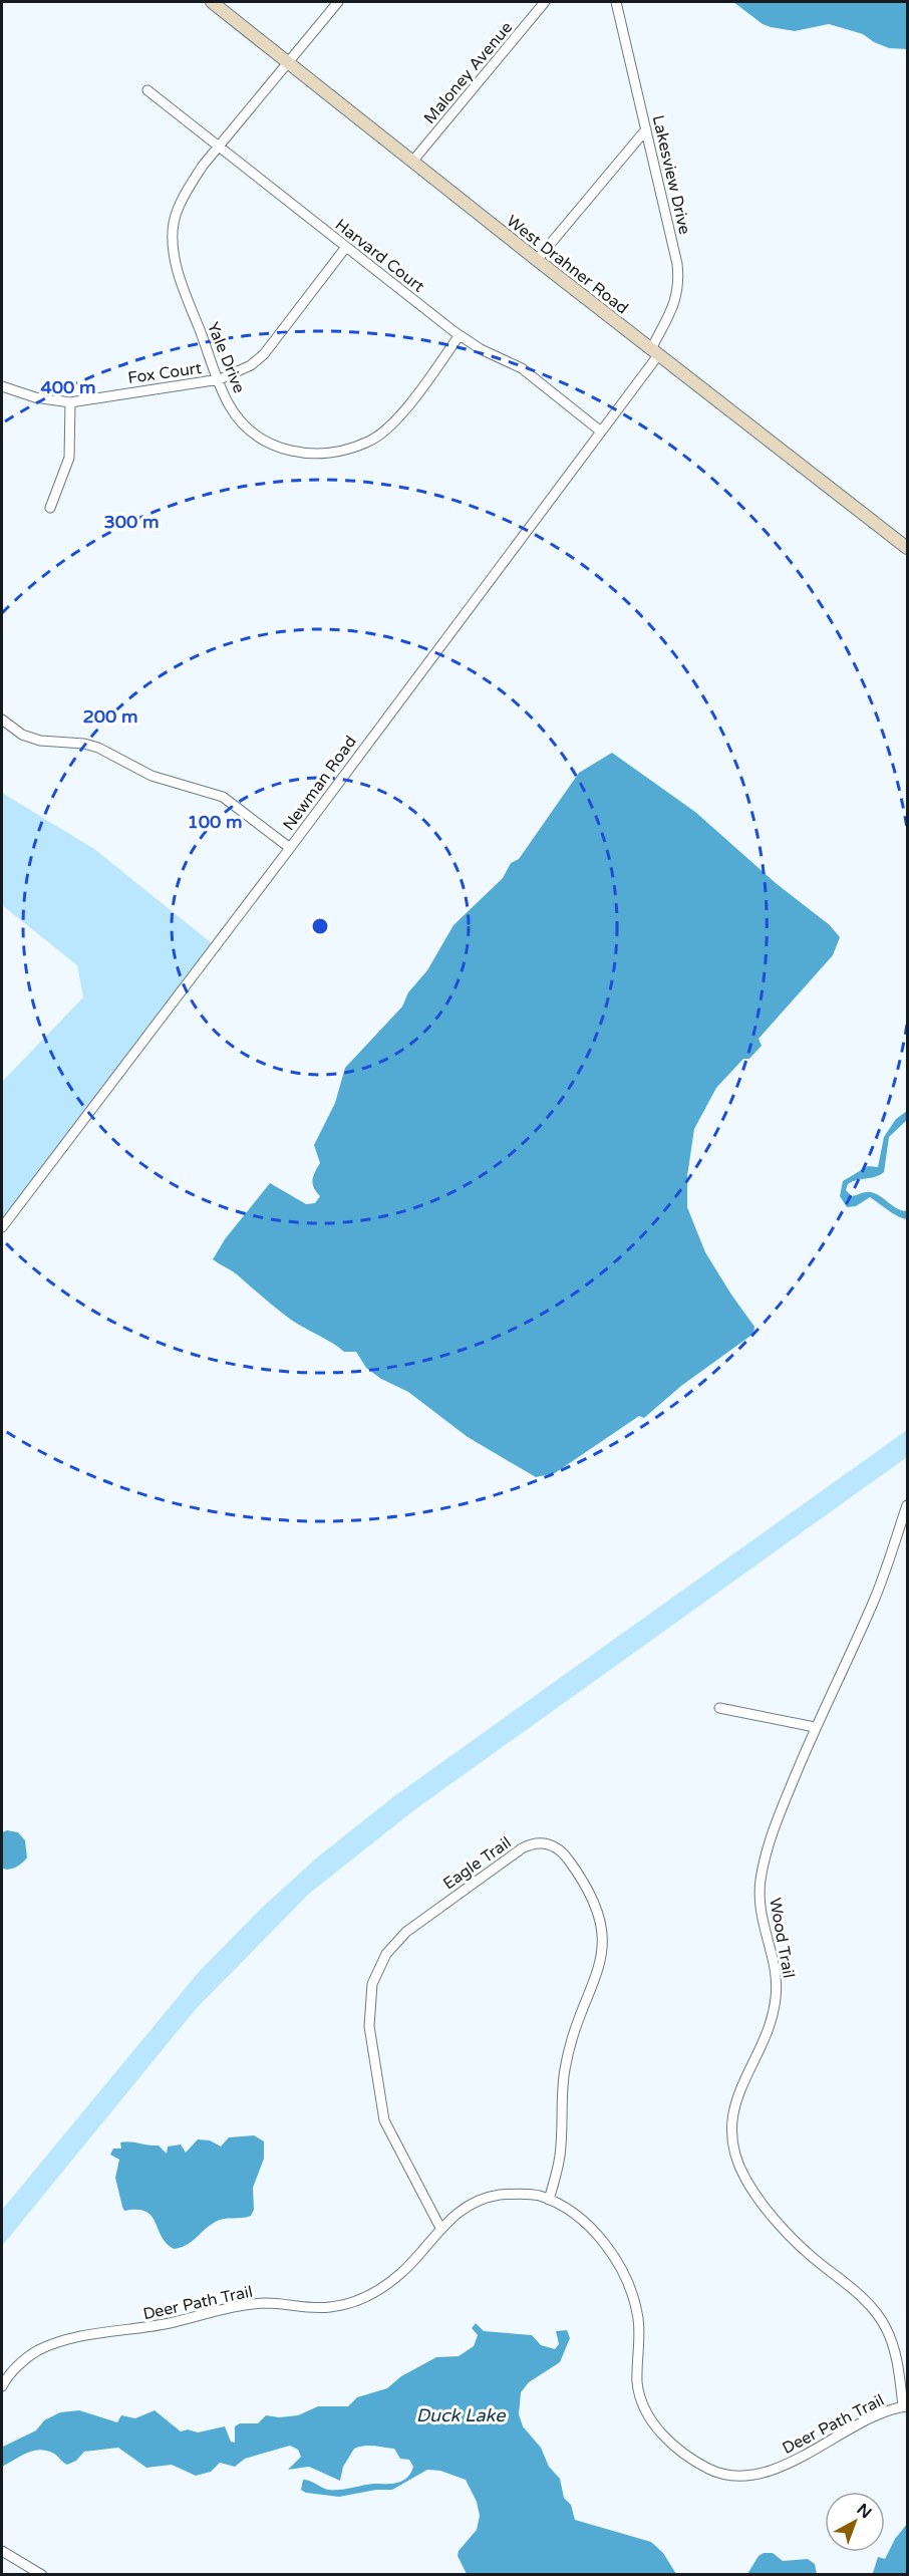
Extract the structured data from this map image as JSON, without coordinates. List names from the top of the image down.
{
  "streets": {
    "street": [
      "Maloney Avenue",
      "Lakesview Drive",
      "Harvard Court",
      "West Drahner Road",
      "Yale Drive",
      "Fox Court",
      "Newman Road",
      "Eagle Trail",
      "Wood Trail",
      "Deer Path Trail"
    ]
  },
  "crossings": [
    ["Maloney Avenue", "West Drahner Road"],
    ["Lakesview Drive", "West Drahner Road"],
    ["Lakesview Drive", "Newman Road"],
    ["Harvard Court", "Yale Drive"],
    ["Harvard Court", "Fox Court"],
    ["Harvard Court", "Newman Road"],
    ["West Drahner Road", "Yale Drive"],
    ["West Drahner Road", "Newman Road"],
    ["Yale Drive", "Fox Court"],
    ["Eagle Trail", "Deer Path Trail"],
    ["Wood Trail", "Deer Path Trail"]
  ],
  "water": ["Duck Lake"],
  "north": "top right",
  "rings": [
    "400 m",
    "300 m",
    "200 m",
    "100 m"
  ]
}
